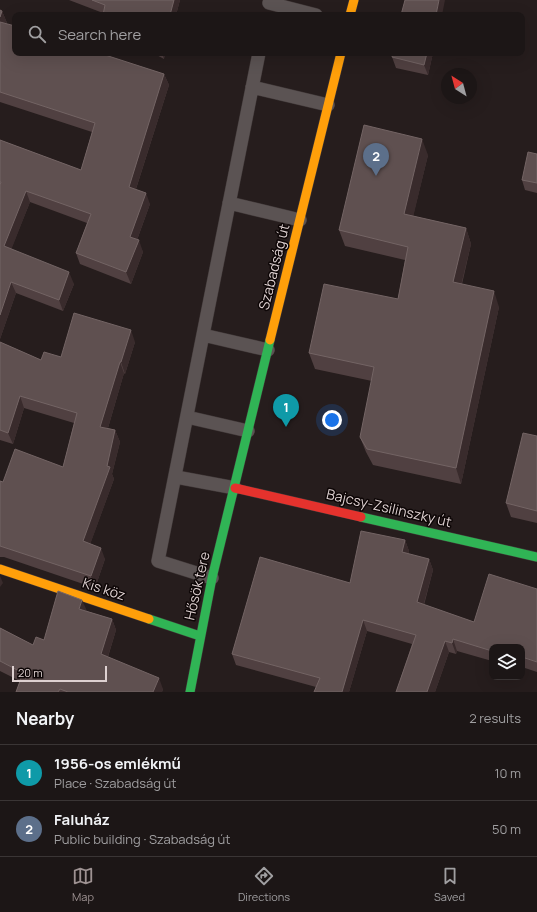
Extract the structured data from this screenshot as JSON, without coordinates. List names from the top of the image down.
{
  "streets": {
    "main road": [
      "Szabadság út",
      "Bajcsy-Zsilinszky út",
      "Hősök tere",
      "Kis köz"
    ]
  },
  "crossings": [
    ["Szabadság út", "Bajcsy-Zsilinszky út"],
    ["Szabadság út", "Hősök tere"],
    ["Bajcsy-Zsilinszky út", "Hősök tere"],
    ["Hősök tere", "Kis köz"]
  ],
  "scale_bar": "20 m",
  "north": "top left",
  "page": {
    "search": "Search here",
    "pins": ["2", "1"],
    "scale": "20 m",
    "heading": ["Nearby", "2 results"],
    "list": [
      {
        "mark": "1",
        "name": "1956-os emlékmű",
        "note": "Place · Szabadság út",
        "value": "10 m"
      },
      {
        "mark": "2",
        "name": "Faluház",
        "note": "Public building · Szabadság út",
        "value": "50 m"
      }
    ],
    "nav": ["Map", "Directions", "Saved"]
  }
}
